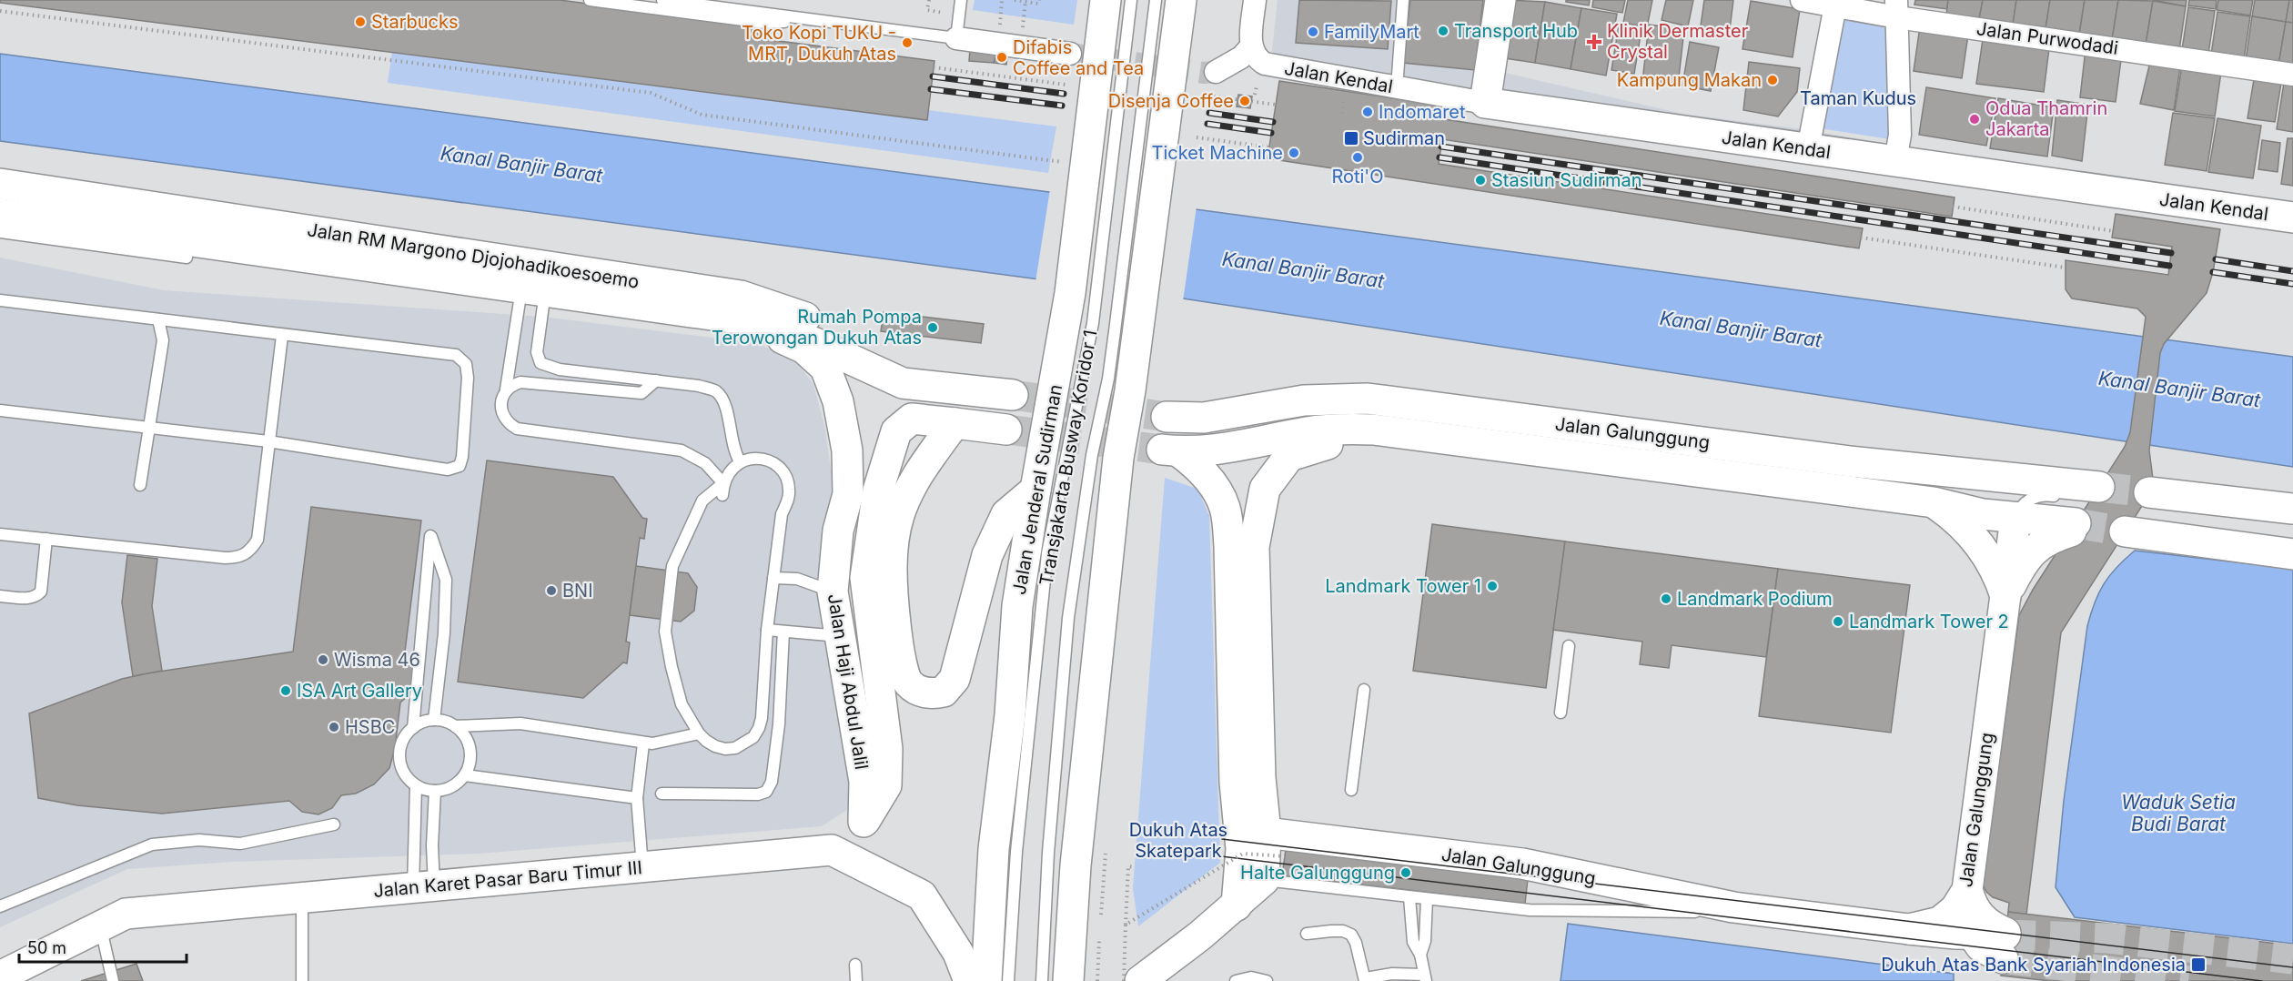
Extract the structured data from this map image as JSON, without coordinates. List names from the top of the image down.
{
  "streets": {
    "main road": [
      "Jalan Kendal",
      "Jalan RM Margono Djojohadikoesoemo",
      "Jalan Galunggung",
      "Jalan Jenderal Sudirman",
      "Jalan Haji Abdul Jalil",
      "Jalan Karet Pasar Baru Timur III"
    ],
    "street": ["Jalan Purwodadi"],
    "lane": ["Transjakarta Busway Koridor 1"]
  },
  "crossings": [
    ["Jalan RM Margono Djojohadikoesoemo", "Jalan Haji Abdul Jalil"],
    ["Jalan Haji Abdul Jalil", "Jalan Karet Pasar Baru Timur III"]
  ],
  "water": ["Kanal Banjir Barat", "Waduk Setia Budi Barat"],
  "parks": ["Taman Kudus", "Dukuh Atas Skatepark"],
  "places": {
    "other": [
      "Starbucks",
      "Transport Hub",
      "FamilyMart",
      "Toko Kopi TUKU - MRT, Dukuh Atas",
      "Difabis Coffee and Tea",
      "Kampung Makan",
      "Disenja Coffee",
      "Indomaret",
      "Odua Thamrin Jakarta",
      "Ticket Machine",
      "Roti'O",
      "Stasiun Sudirman",
      "Rumah Pompa Terowongan Dukuh Atas",
      "Landmark Tower 1",
      "BNI",
      "Landmark Podium",
      "Landmark Tower 2",
      "Wisma 46",
      "ISA Art Gallery",
      "HSBC",
      "Halte Galunggung"
    ],
    "health": ["Klinik Dermaster Crystal"],
    "transit": ["Sudirman", "Dukuh Atas Bank Syariah Indonesia"]
  },
  "scale_bar": "50 m"
}
